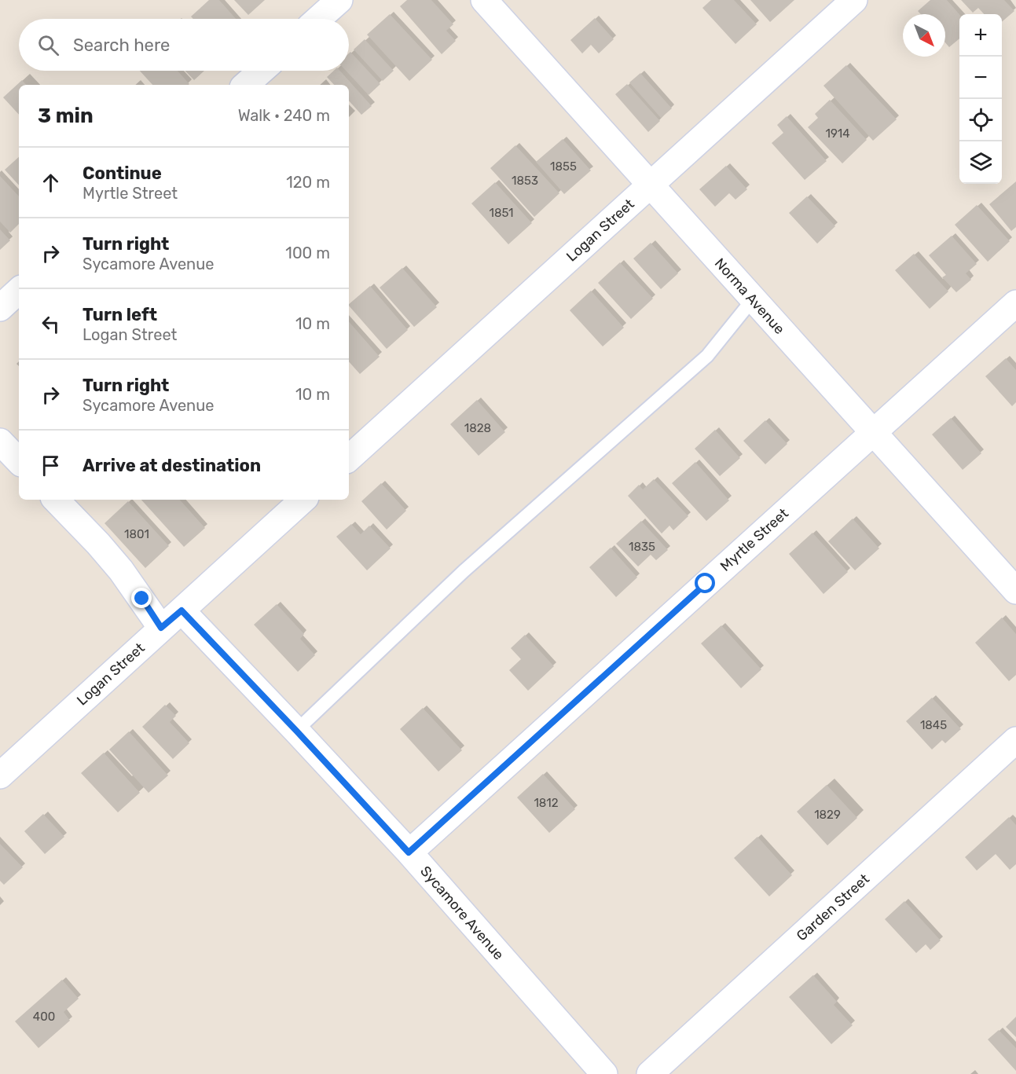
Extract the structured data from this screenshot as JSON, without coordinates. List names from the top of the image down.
{
  "streets": {
    "street": [
      "Logan Street",
      "Norma Avenue",
      "Myrtle Street",
      "Garden Street",
      "Sycamore Avenue"
    ]
  },
  "crossings": [
    ["Logan Street", "Norma Avenue"],
    ["Logan Street", "Sycamore Avenue"],
    ["Norma Avenue", "Myrtle Street"],
    ["Myrtle Street", "Sycamore Avenue"]
  ],
  "house_numbers": [
    "1914",
    "1855",
    "1853",
    "1851",
    "1828",
    "1801",
    "1835",
    "1845",
    "1812",
    "1829",
    "400"
  ],
  "north": "bottom right",
  "page": {
    "map_buttons": ["+", "−"],
    "search": "Search here",
    "heading": ["3 min", "Walk · 240 m"],
    "list": [
      ["Continue", "Myrtle Street", "120 m"],
      ["Turn right", "Sycamore Avenue", "100 m"],
      ["Turn left", "Logan Street", "10 m"],
      ["Turn right", "Sycamore Avenue", "10 m"],
      "Arrive at destination"
    ]
  }
}
